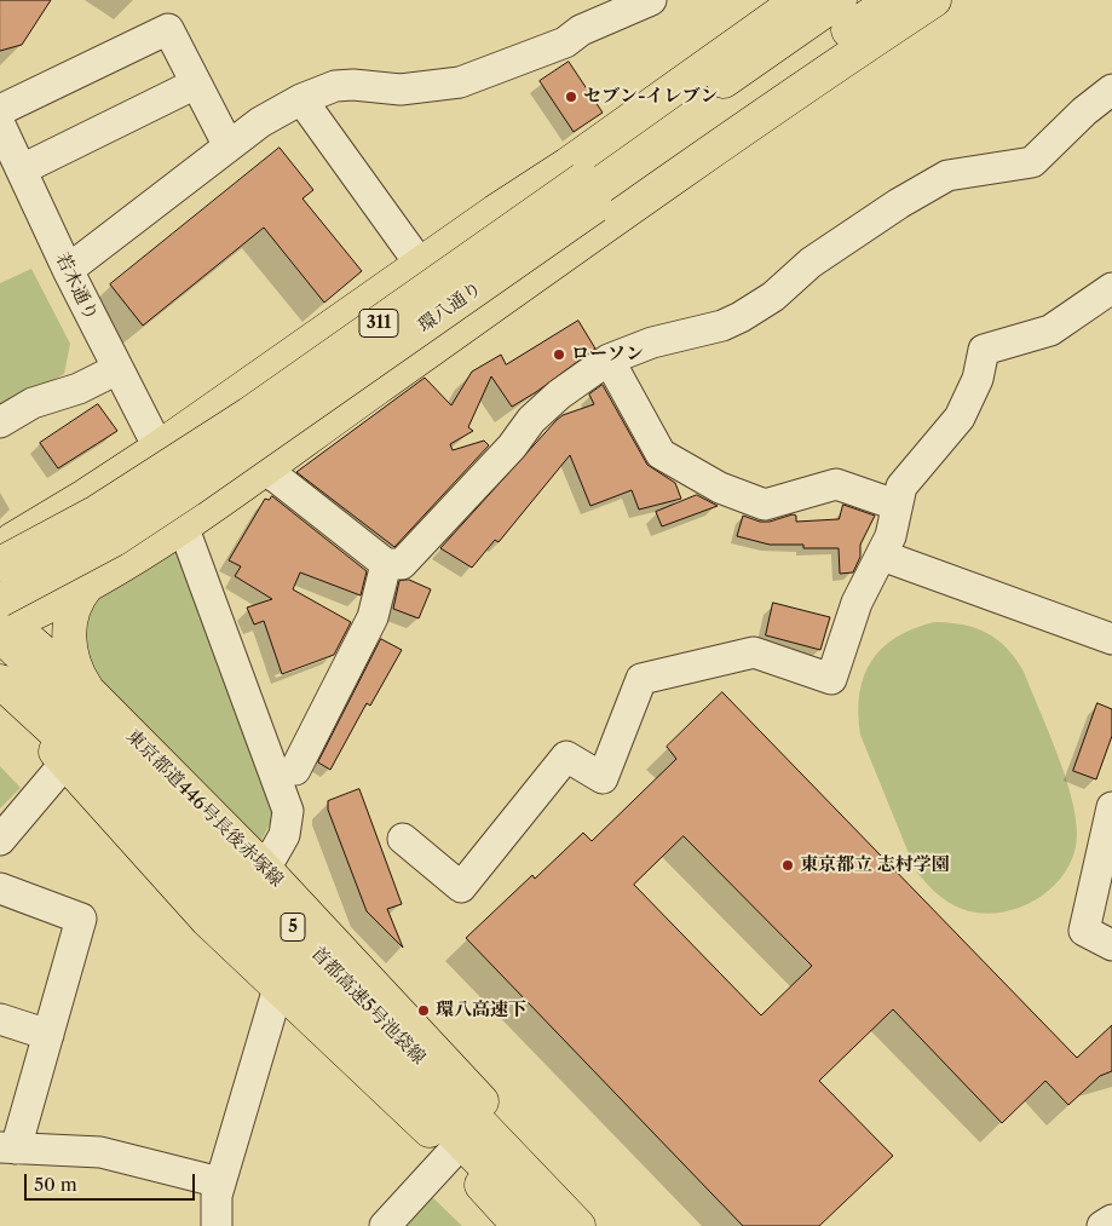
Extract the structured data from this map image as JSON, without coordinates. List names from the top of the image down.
{
  "streets": {
    "main road": [
      "環八通り",
      "311",
      "東京都道446号長後赤塚線",
      "5",
      "首都高速5号池袋線"
    ],
    "street": ["若木通り"]
  },
  "crossings": [
    ["若木通り", "東京都道446号長後赤塚線"],
    ["環八通り", "東京都道446号長後赤塚線"],
    ["環八通り", "首都高速5号池袋線"],
    ["東京都道446号長後赤塚線", "首都高速5号池袋線"]
  ],
  "places": [
    "セブン-イレブン",
    "ローソン",
    "東京都立 志村学園",
    "環八高速下"
  ],
  "scale_bar": "50 m"
}
